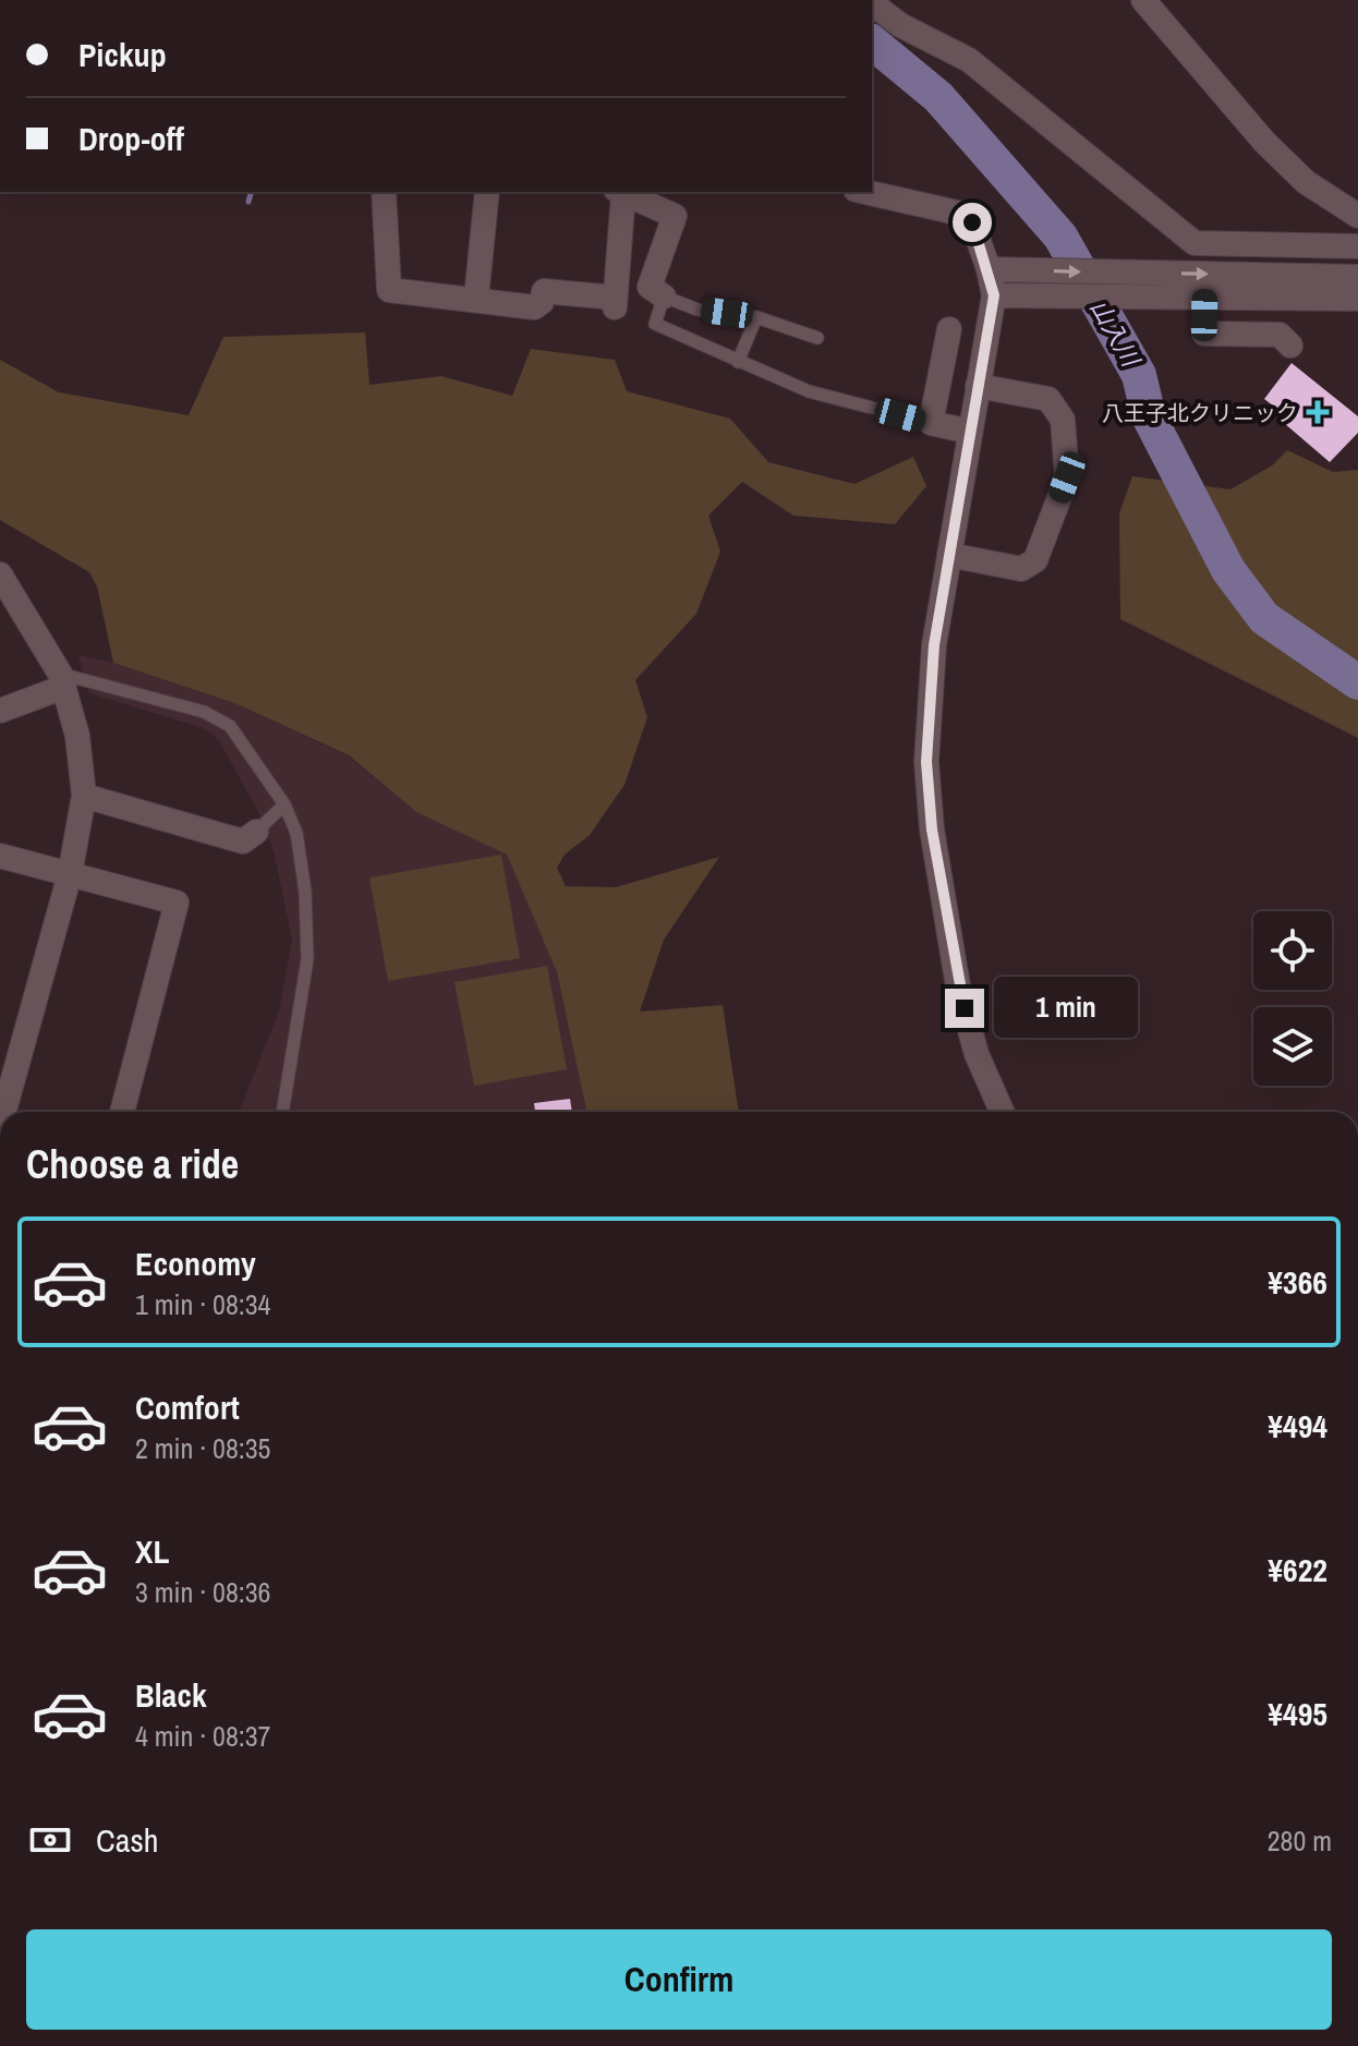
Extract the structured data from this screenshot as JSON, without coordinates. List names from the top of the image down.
{
  "water": ["山入川"],
  "places": {
    "health": ["八王子北クリニック"]
  },
  "page": {
    "banner": ["Pickup", "Drop-off"],
    "bubble": "1 min",
    "heading": "Choose a ride",
    "list": [
      {
        "name": "Economy",
        "note": "1 min · 08:34",
        "value": "¥366"
      },
      {
        "name": "Comfort",
        "note": "2 min · 08:35",
        "value": "¥494"
      },
      {
        "name": "XL",
        "note": "3 min · 08:36",
        "value": "¥622"
      },
      {
        "name": "Black",
        "note": "4 min · 08:37",
        "value": "¥495"
      }
    ],
    "pay": ["Cash", "280 m"],
    "buttons": "Confirm"
  }
}
